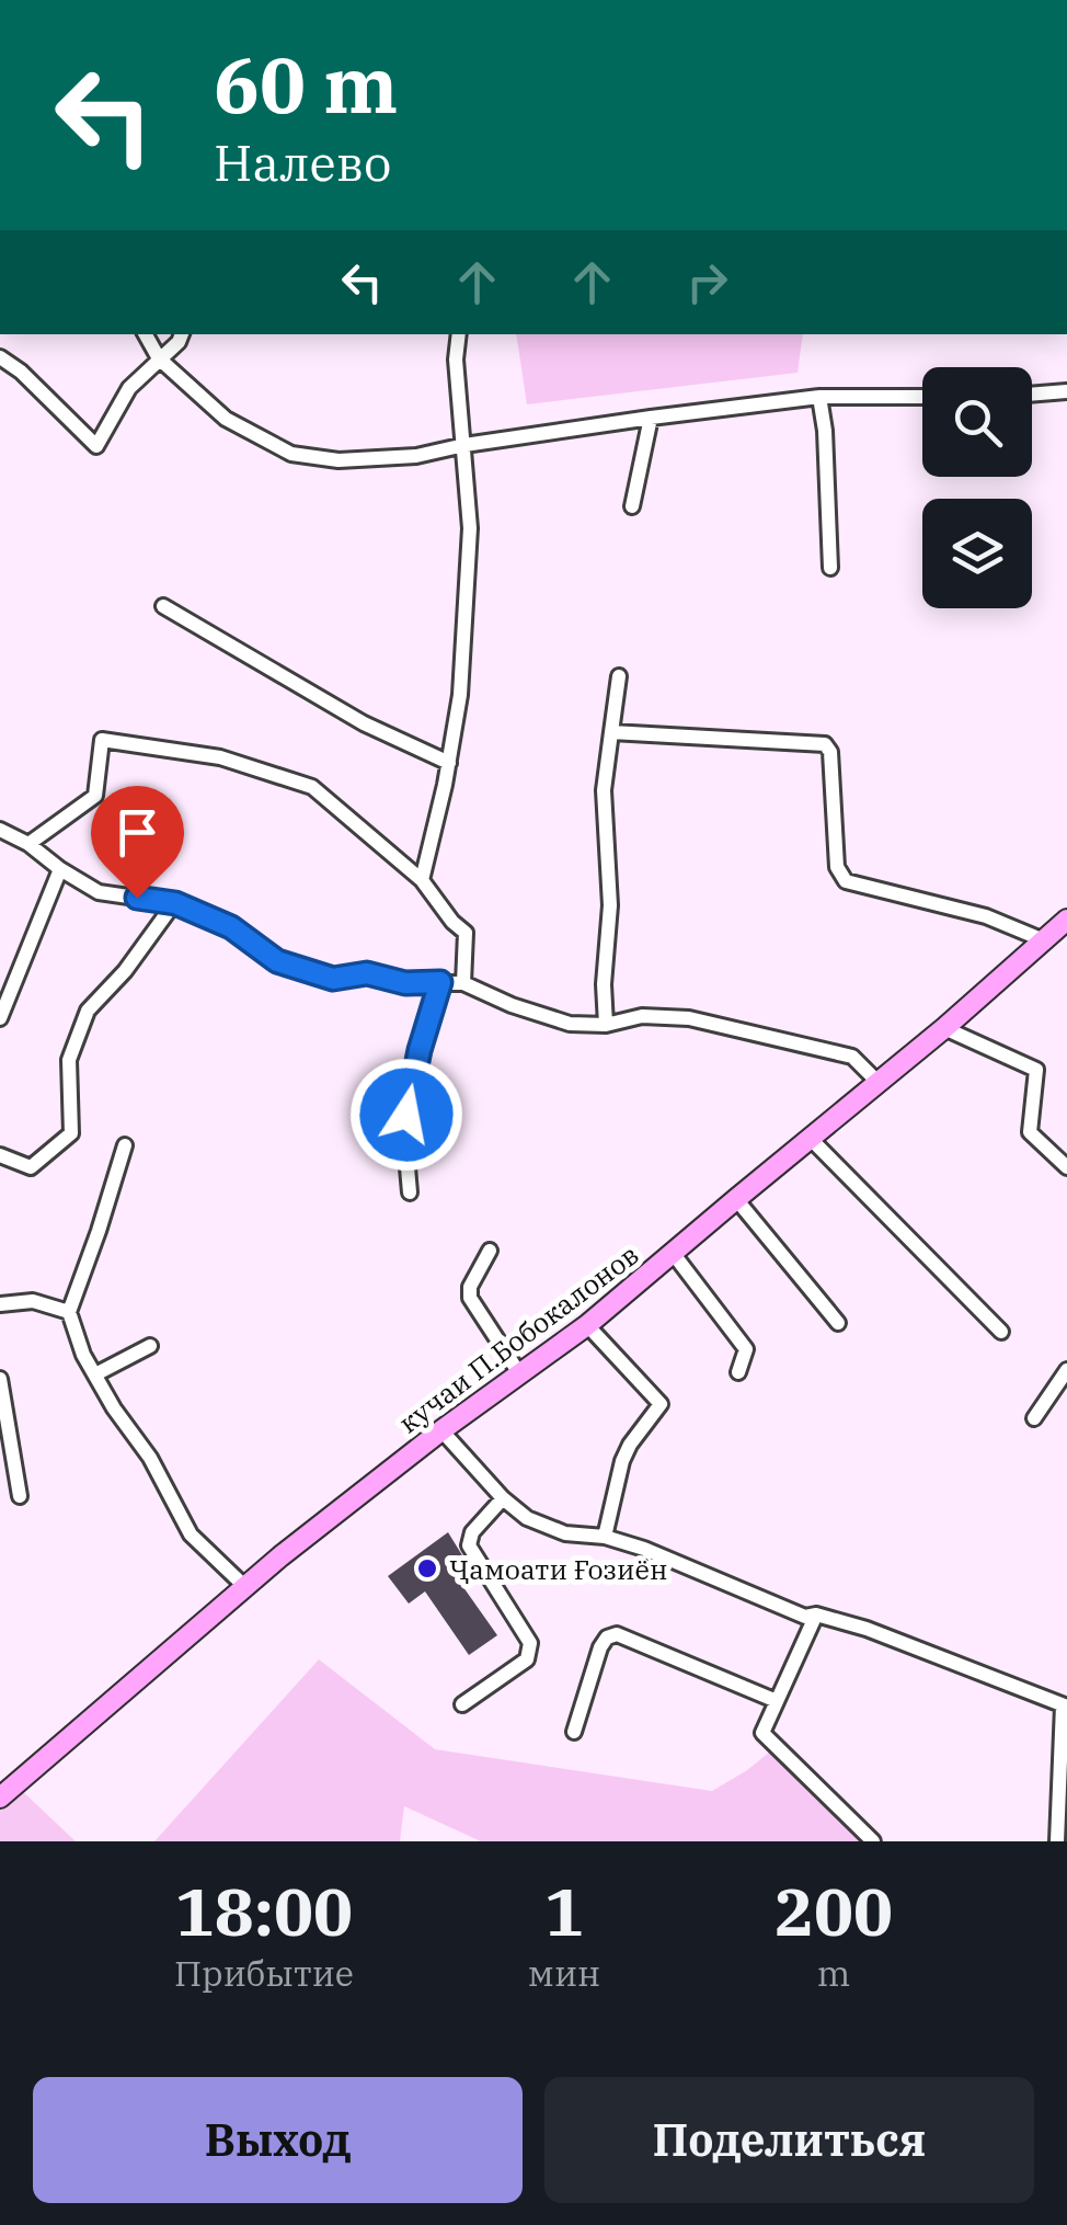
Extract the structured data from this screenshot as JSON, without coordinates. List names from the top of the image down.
{
  "streets": {
    "main road": ["кучаи П.Бобокалонов"]
  },
  "places": ["Ҷамоати Ғозиён"],
  "page": {
    "turn": ["60 m", "Налево"],
    "eta": [
      "18:00",
      "Прибытие",
      "1",
      "мин",
      "200",
      "m"
    ],
    "buttons": ["Выход", "Поделиться"]
  }
}
